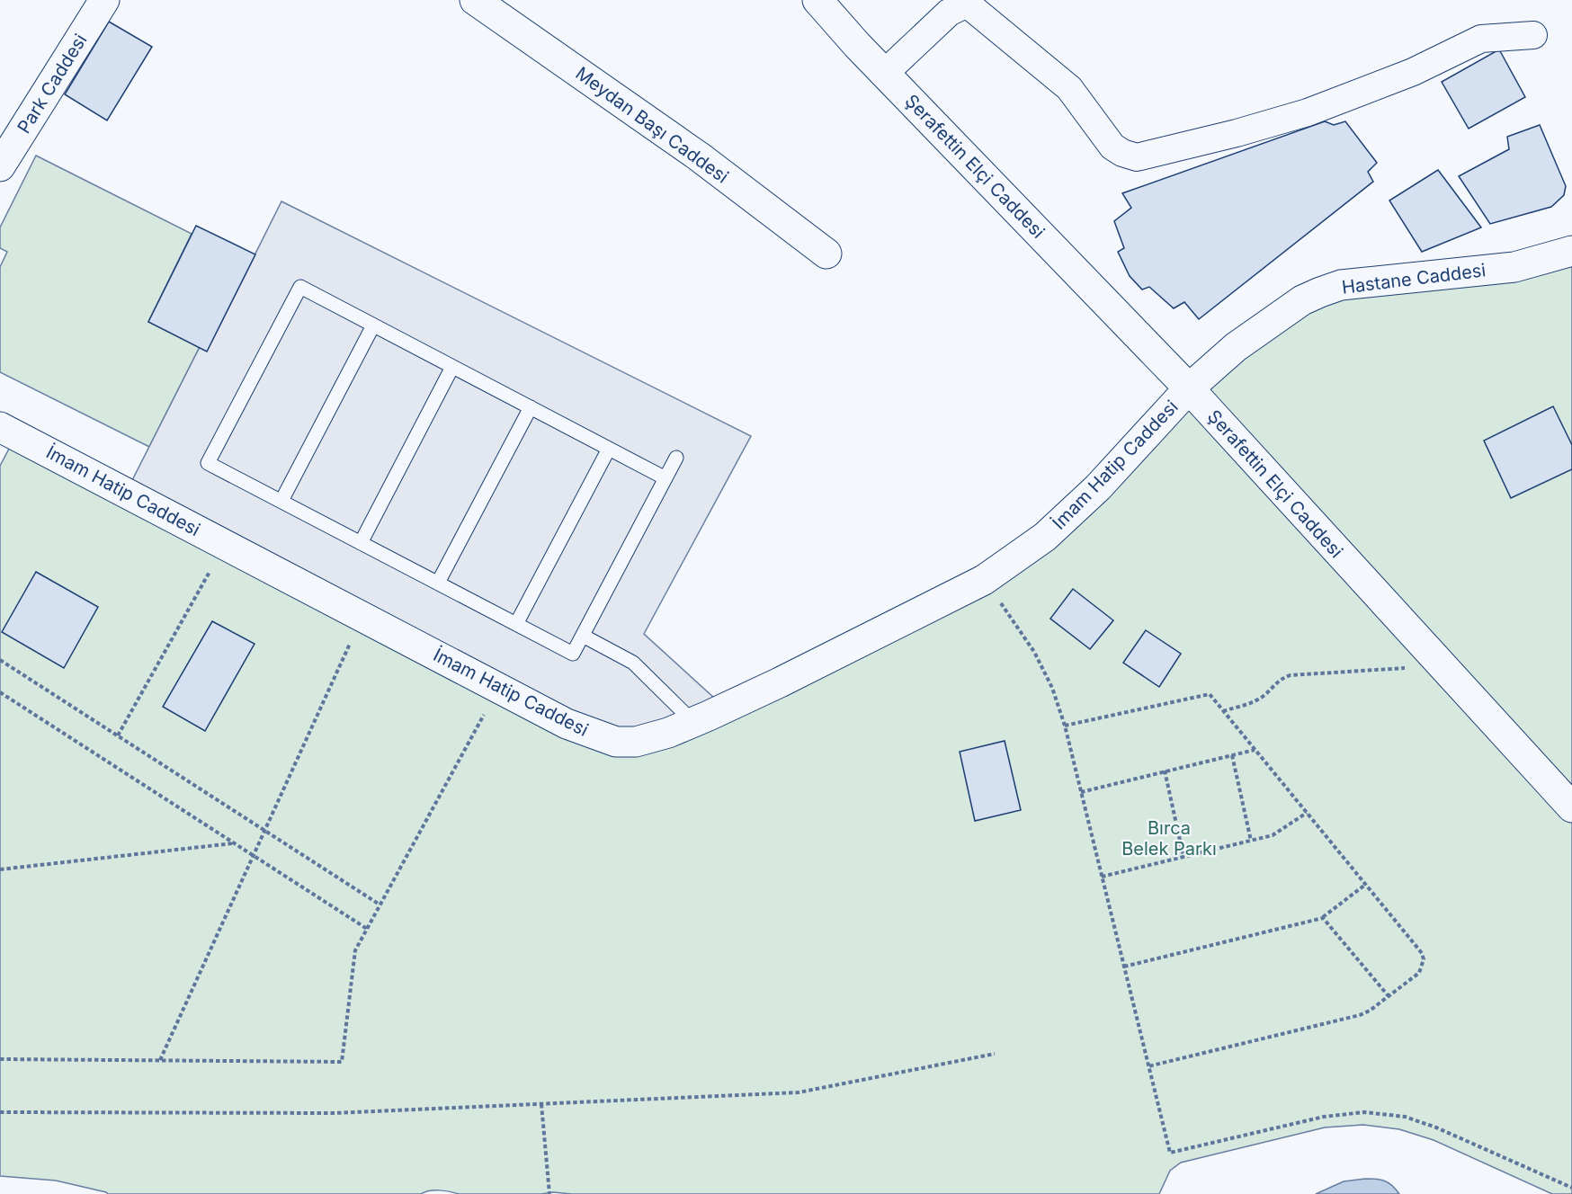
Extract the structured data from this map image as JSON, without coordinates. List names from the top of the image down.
{
  "streets": {
    "street": [
      "Park Caddesi",
      "Meydan Başı Caddesi",
      "Şerafettin Elçi Caddesi",
      "Hastane Caddesi",
      "İmam Hatip Caddesi"
    ]
  },
  "crossings": [
    ["Şerafettin Elçi Caddesi", "Hastane Caddesi"],
    ["Şerafettin Elçi Caddesi", "İmam Hatip Caddesi"],
    ["Hastane Caddesi", "İmam Hatip Caddesi"]
  ],
  "parks": ["Bırca Belek Parkı"]
}
